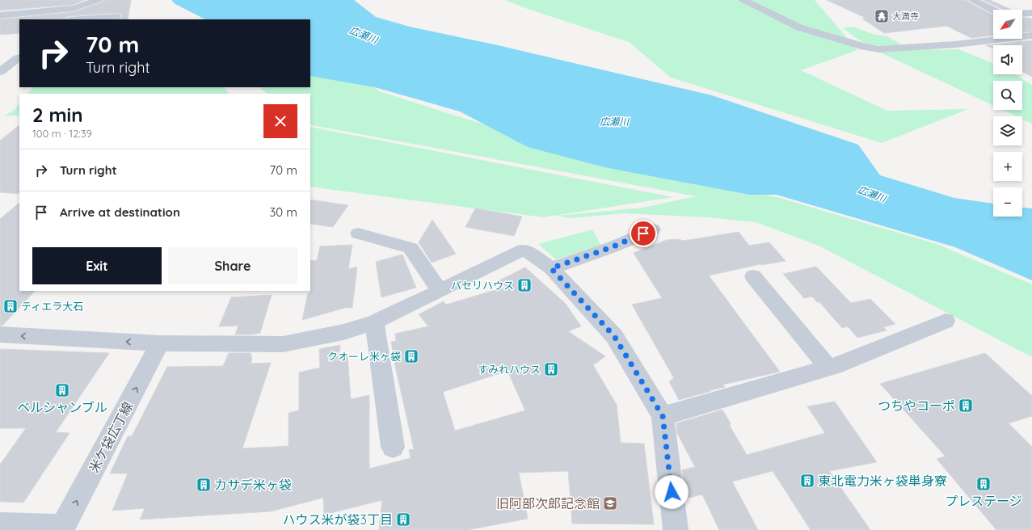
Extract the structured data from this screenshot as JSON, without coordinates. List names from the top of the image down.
{
  "streets": {
    "street": ["米ケ袋広丁線"]
  },
  "one_way": ["米ケ袋広丁線"],
  "water": ["広瀬川"],
  "places": {
    "temple": ["大満寺"],
    "building": [
      "パセリハウス",
      "ティエラ大石",
      "クオーレ米ヶ袋",
      "すみれハウス",
      "ベルシャンブル",
      "つちやコーポ",
      "東北電力米ヶ袋単身寮",
      "プレステージ",
      "カサデ米ヶ袋",
      "ハウス米が袋3丁目"
    ],
    "school or university": ["旧阿部次郎記念館"]
  },
  "north": "bottom left",
  "page": {
    "map_buttons": ["+", "−"],
    "turn": ["70 m", "Turn right"],
    "heading": ["2 min", "100 m · 12:39"],
    "list": [
      {
        "name": "Turn right",
        "value": "70 m"
      },
      {
        "name": "Arrive at destination",
        "value": "30 m"
      }
    ],
    "buttons": ["Exit", "Share"]
  }
}
